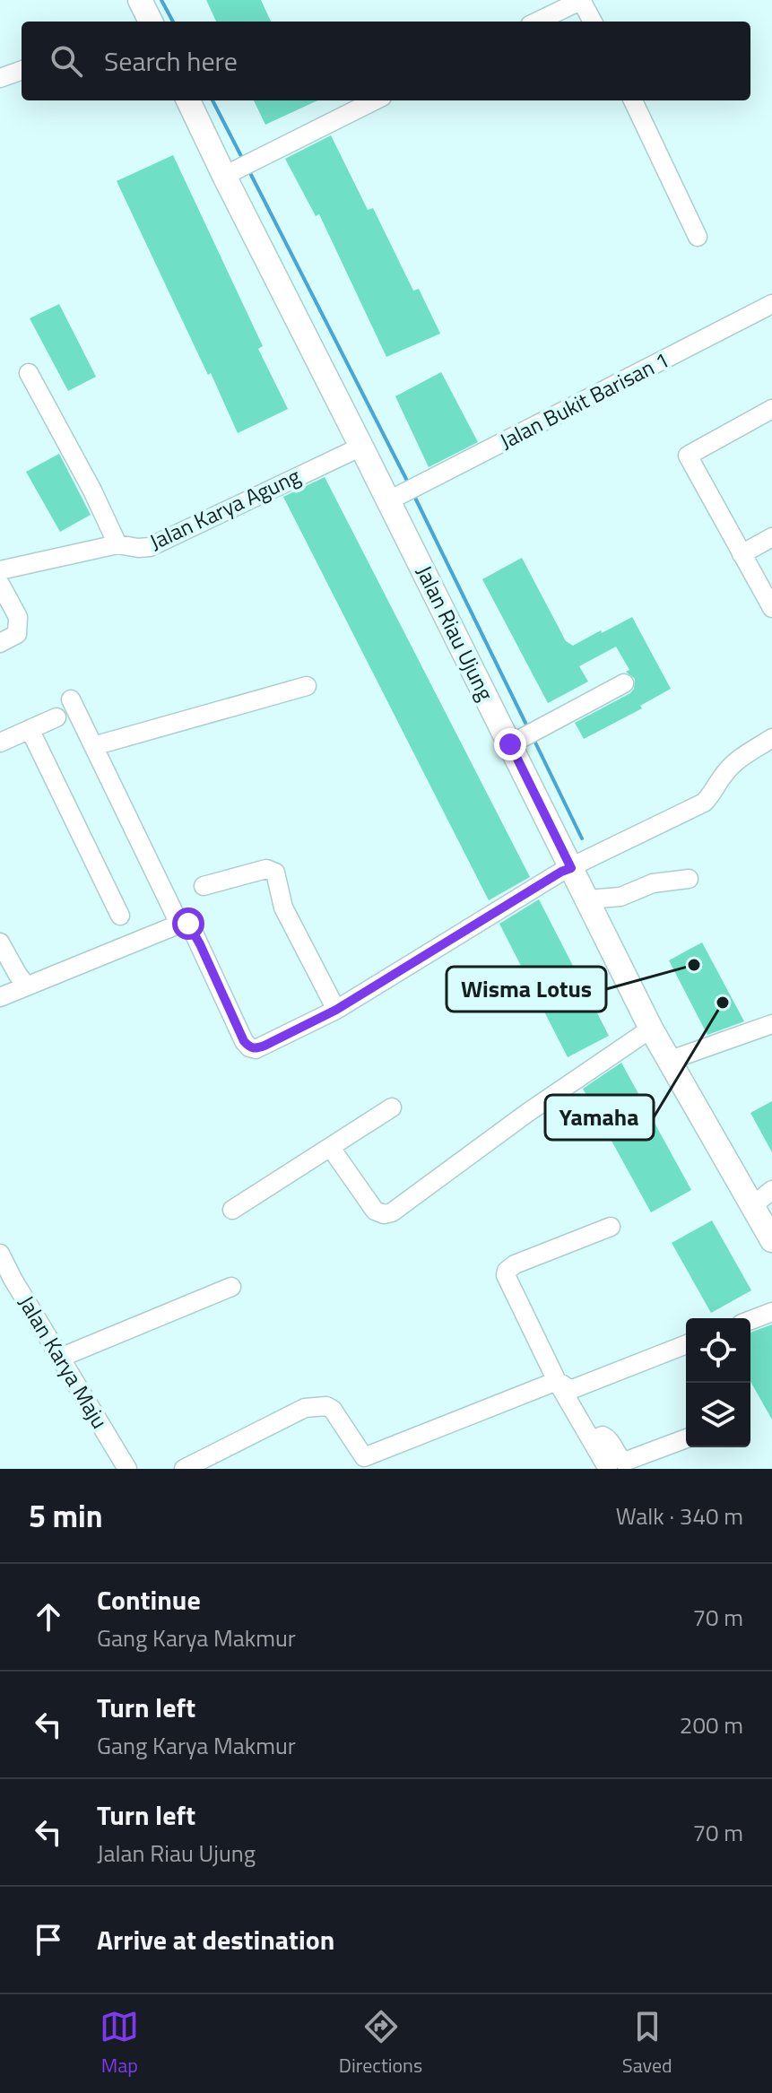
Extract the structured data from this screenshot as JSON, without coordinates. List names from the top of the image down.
{
  "streets": {
    "main road": ["Jalan Riau Ujung"],
    "street": ["Jalan Bukit Barisan 1", "Jalan Karya Agung", "Jalan Karya Maju"]
  },
  "crossings": [
    ["Jalan Bukit Barisan 1", "Jalan Riau Ujung"],
    ["Jalan Karya Agung", "Jalan Riau Ujung"]
  ],
  "places": ["Wisma Lotus", "Yamaha"],
  "page": {
    "search": "Search here",
    "heading": ["5 min", "Walk · 340 m"],
    "list": [
      ["Continue", "Gang Karya Makmur", "70 m"],
      ["Turn left", "Gang Karya Makmur", "200 m"],
      ["Turn left", "Jalan Riau Ujung", "70 m"],
      "Arrive at destination"
    ],
    "nav": ["Map", "Directions", "Saved"]
  }
}
